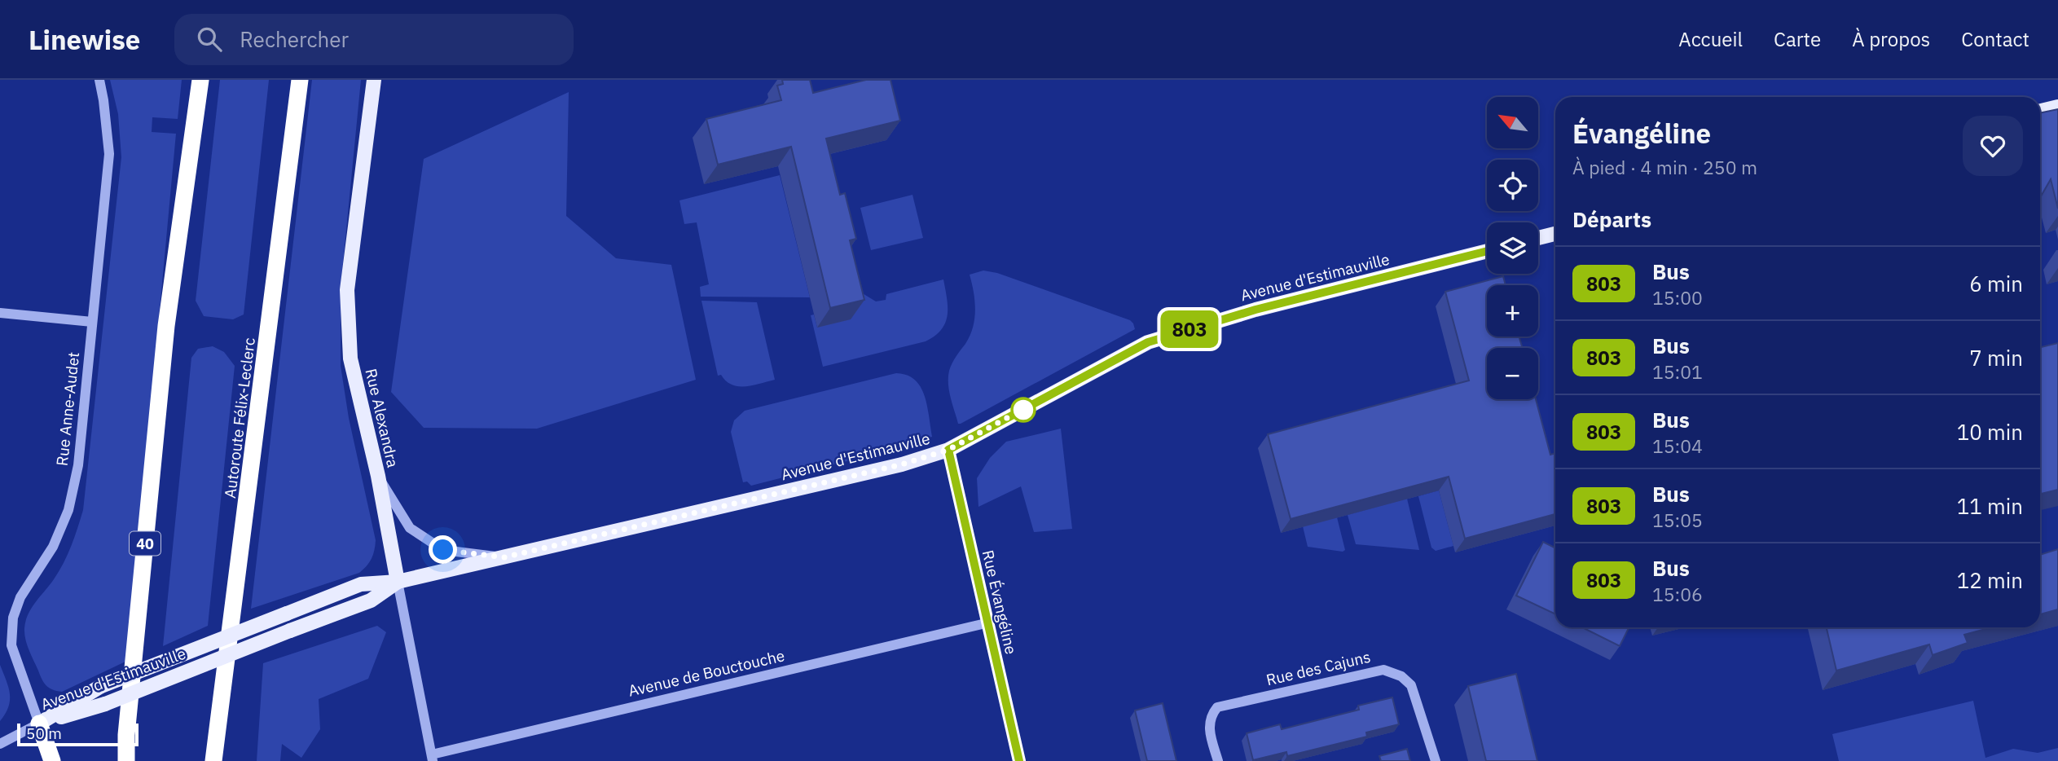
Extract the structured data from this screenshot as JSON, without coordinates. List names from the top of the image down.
{
  "streets": {
    "highway": ["Autoroute Félix-Leclerc", "40"],
    "main road": ["Avenue d'Estimauville", "Rue Alexandra"],
    "street": [
      "Rue Anne-Audet",
      "Rue Évangéline",
      "Rue des Cajuns",
      "Avenue de Bouctouche"
    ]
  },
  "crossings": [
    ["Avenue d'Estimauville", "Rue Anne-Audet"],
    ["Avenue d'Estimauville", "Rue Alexandra"],
    ["Avenue d'Estimauville", "Rue Évangéline"],
    ["Rue Alexandra", "Avenue de Bouctouche"],
    ["Rue Évangéline", "Avenue de Bouctouche"]
  ],
  "lines": ["bus line 803"],
  "scale_bar": "50 m",
  "north": "top left",
  "page": {
    "header": "Linewise",
    "search": "Rechercher",
    "nav": [
      "Accueil",
      "Carte",
      "À propos",
      "Contact"
    ],
    "on_map": "803",
    "map_buttons": ["+", "−"],
    "heading": [
      ["Évangéline", "À pied · 4 min · 250 m"],
      "Départs"
    ],
    "list": [
      {
        "mark": "803",
        "name": "Bus",
        "note": "15:00",
        "value": "6 min"
      },
      {
        "mark": "803",
        "name": "Bus",
        "note": "15:01",
        "value": "7 min"
      },
      {
        "mark": "803",
        "name": "Bus",
        "note": "15:04",
        "value": "10 min"
      },
      {
        "mark": "803",
        "name": "Bus",
        "note": "15:05",
        "value": "11 min"
      },
      {
        "mark": "803",
        "name": "Bus",
        "note": "15:06",
        "value": "12 min"
      }
    ],
    "scale": "50 m"
  }
}
